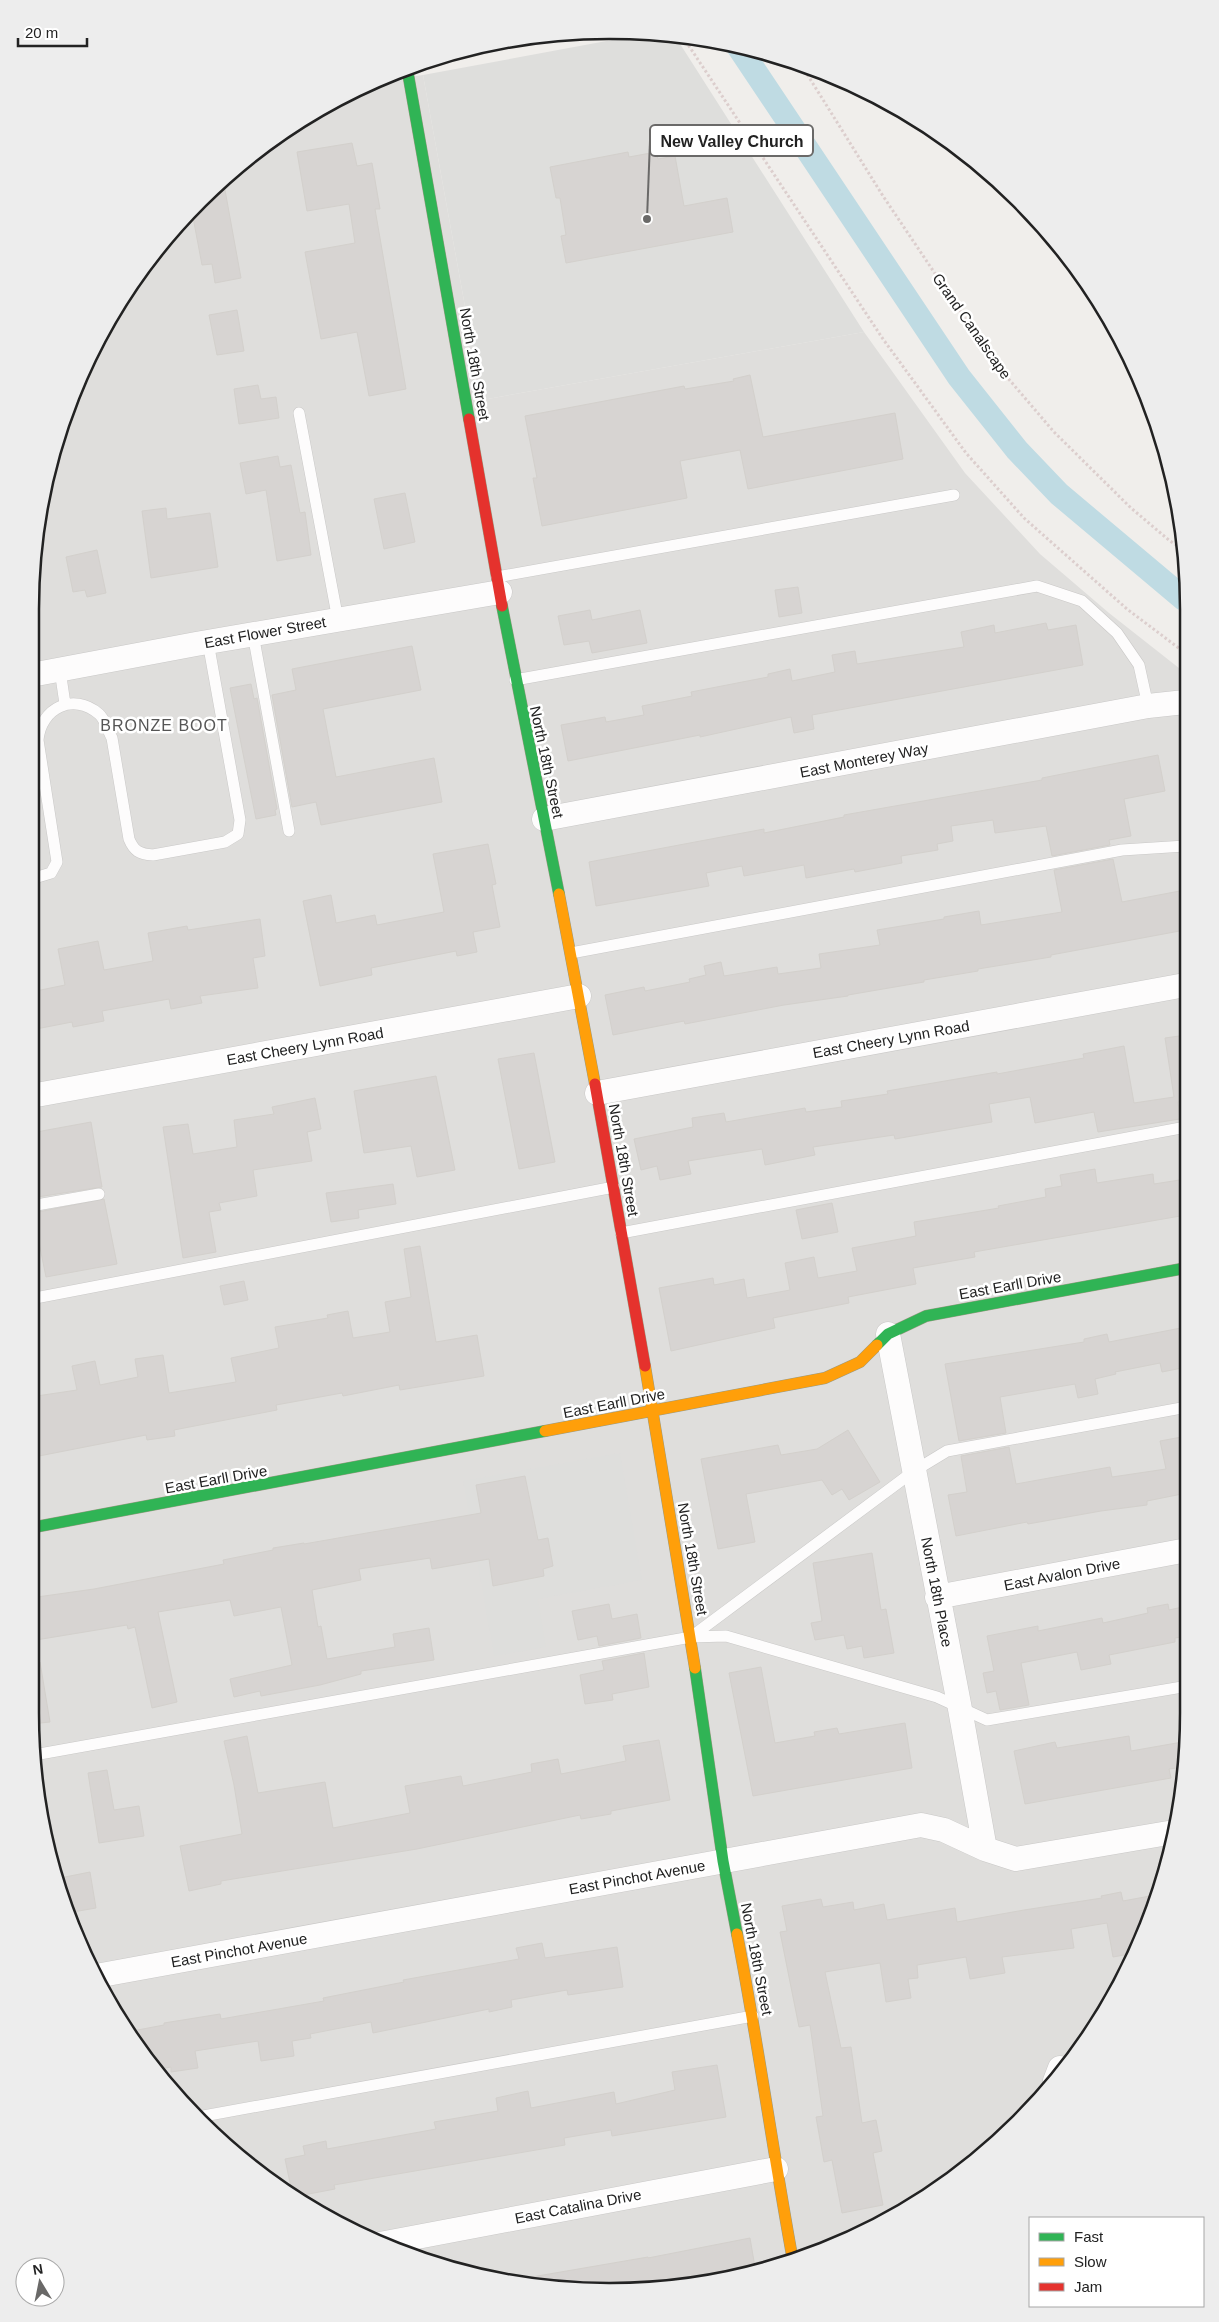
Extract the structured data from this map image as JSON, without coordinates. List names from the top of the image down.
{
  "streets": {
    "street": [
      "North 18th Street",
      "East Flower Street",
      "East Monterey Way",
      "East Cheery Lynn Road",
      "East Earll Drive",
      "East Avalon Drive",
      "North 18th Place",
      "East Pinchot Avenue",
      "East Catalina Drive"
    ],
    "path": ["Grand Canalscape"]
  },
  "crossings": [
    ["North 18th Street", "East Flower Street"],
    ["North 18th Street", "East Monterey Way"],
    ["North 18th Street", "East Cheery Lynn Road"],
    ["North 18th Street", "East Earll Drive"],
    ["North 18th Street", "East Pinchot Avenue"],
    ["North 18th Street", "East Catalina Drive"],
    ["East Earll Drive", "North 18th Place"],
    ["East Avalon Drive", "North 18th Place"],
    ["North 18th Place", "East Pinchot Avenue"]
  ],
  "districts": ["BRONZE BOOT"],
  "places": ["New Valley Church"],
  "legend": ["Fast", "Slow", "Jam"],
  "scale_bar": "20 m",
  "north": "top"
}
